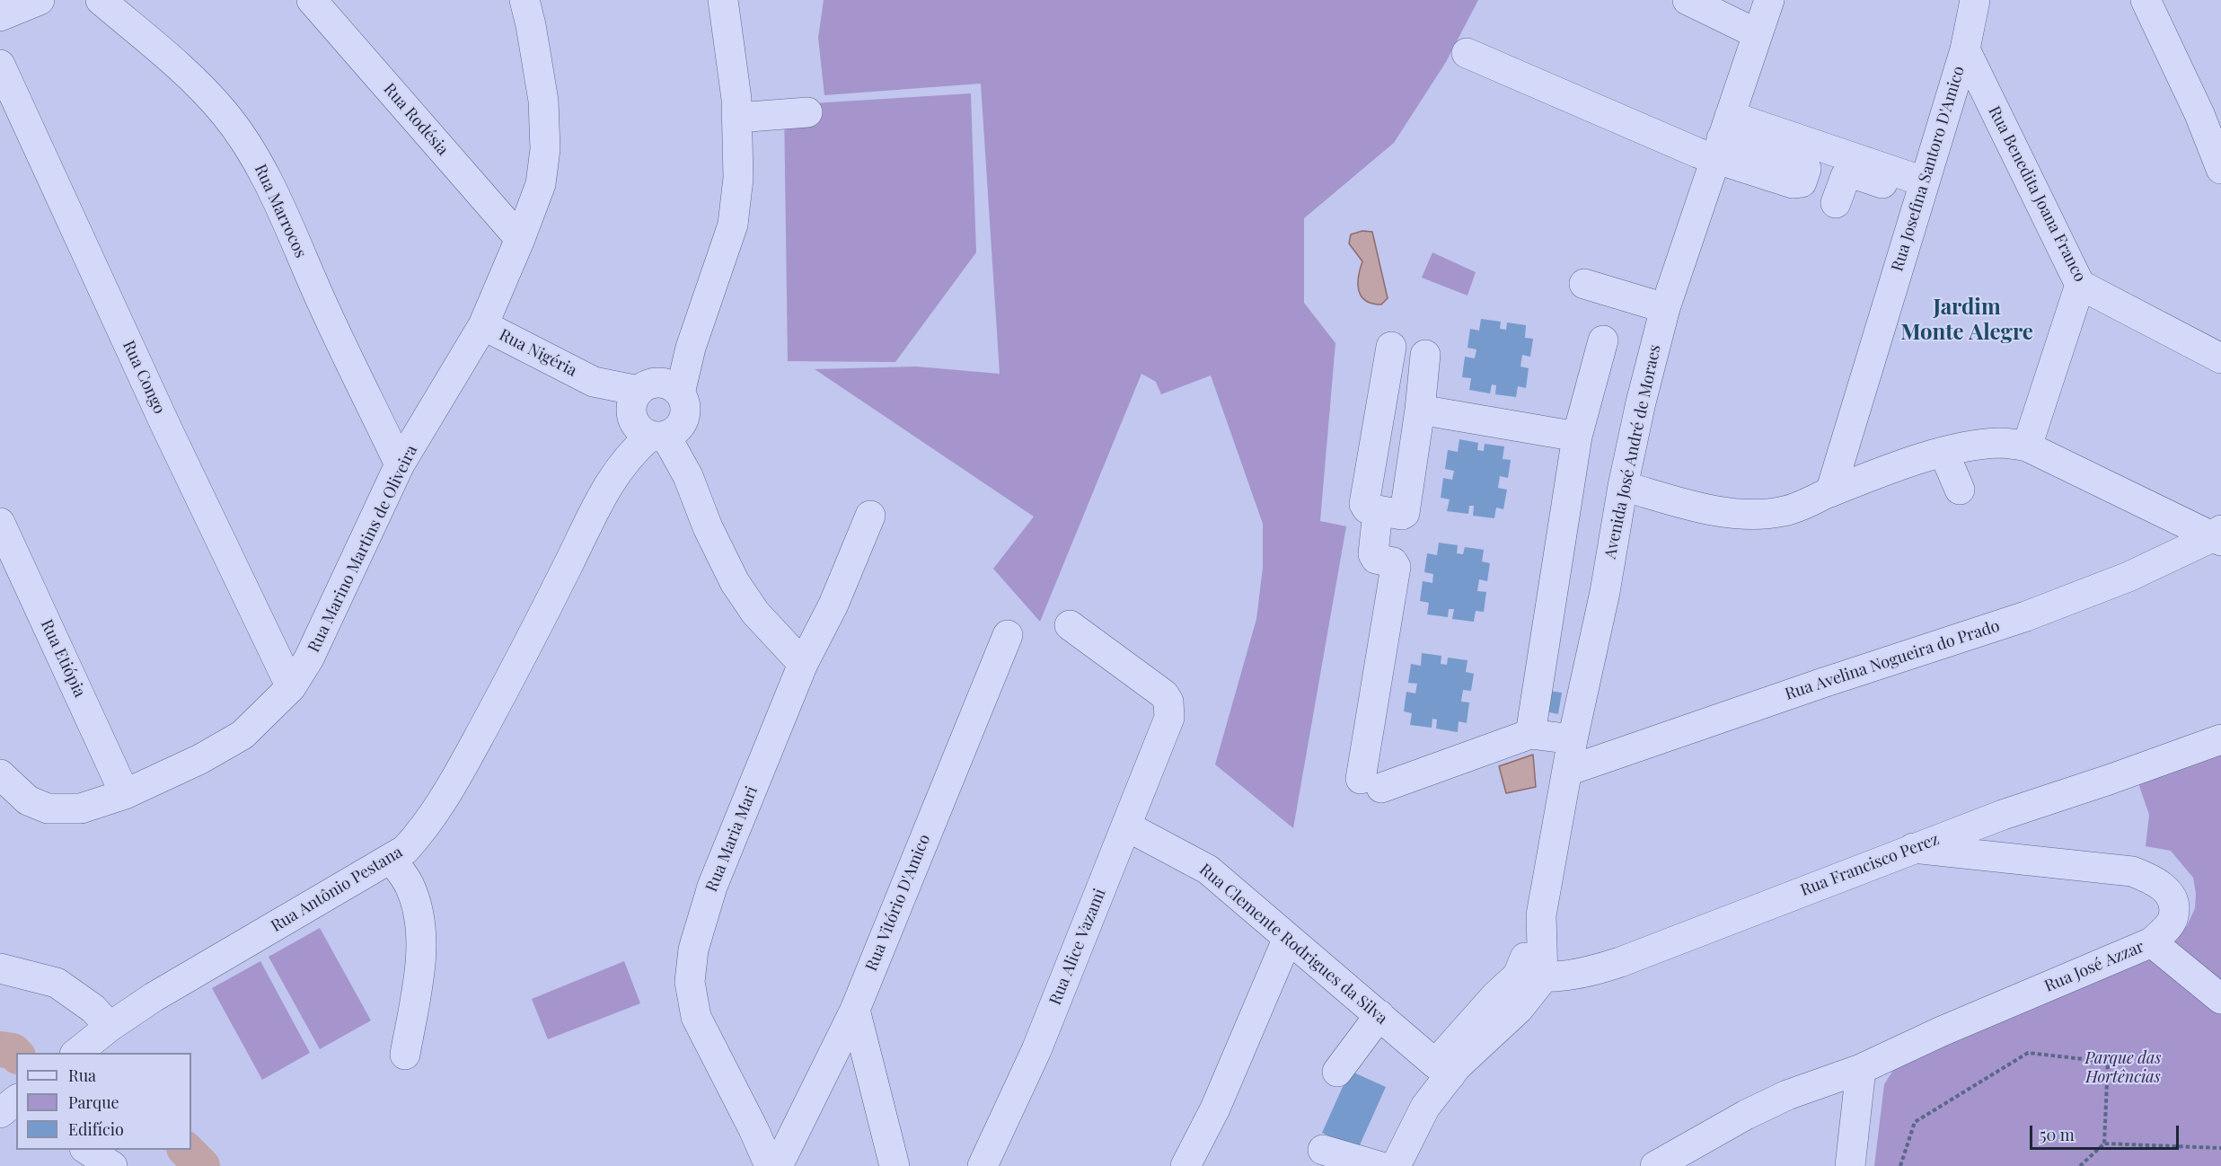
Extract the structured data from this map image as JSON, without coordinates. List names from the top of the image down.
{
  "streets": {
    "street": [
      "Rua Rodésia",
      "Rua Josefina Santoro D'Amico",
      "Rua Benedita Joana Franco",
      "Rua Marrocos",
      "Rua Nigéria",
      "Rua Congo",
      "Avenida José André de Moraes",
      "Rua Marino Martins de Oliveira",
      "Rua Etiópia",
      "Rua Avelina Nogueira do Prado",
      "Rua Maria Mari",
      "Rua Francisco Perez",
      "Rua Antônio Pestana",
      "Rua Vitório D'Amico",
      "Rua Clemente Rodrigues da Silva",
      "Rua Alice Vazami",
      "Rua José Azzar"
    ]
  },
  "crossings": [
    ["Rua Rodésia", "Rua Marino Martins de Oliveira"],
    ["Rua Josefina Santoro D'Amico", "Rua Benedita Joana Franco"],
    ["Rua Marrocos", "Rua Marino Martins de Oliveira"],
    ["Rua Nigéria", "Rua Marino Martins de Oliveira"],
    ["Rua Nigéria", "Rua Maria Mari"],
    ["Rua Nigéria", "Rua Antônio Pestana"],
    ["Rua Congo", "Rua Marino Martins de Oliveira"],
    ["Avenida José André de Moraes", "Rua Avelina Nogueira do Prado"],
    ["Avenida José André de Moraes", "Rua Francisco Perez"],
    ["Rua Marino Martins de Oliveira", "Rua Etiópia"],
    ["Rua Francisco Perez", "Rua José Azzar"],
    ["Rua Clemente Rodrigues da Silva", "Rua Alice Vazami"]
  ],
  "districts": ["Jardim Monte Alegre"],
  "parks": ["Parque das Hortências"],
  "legend": ["Rua", "Parque", "Edifício"],
  "scale_bar": "50 m"
}
